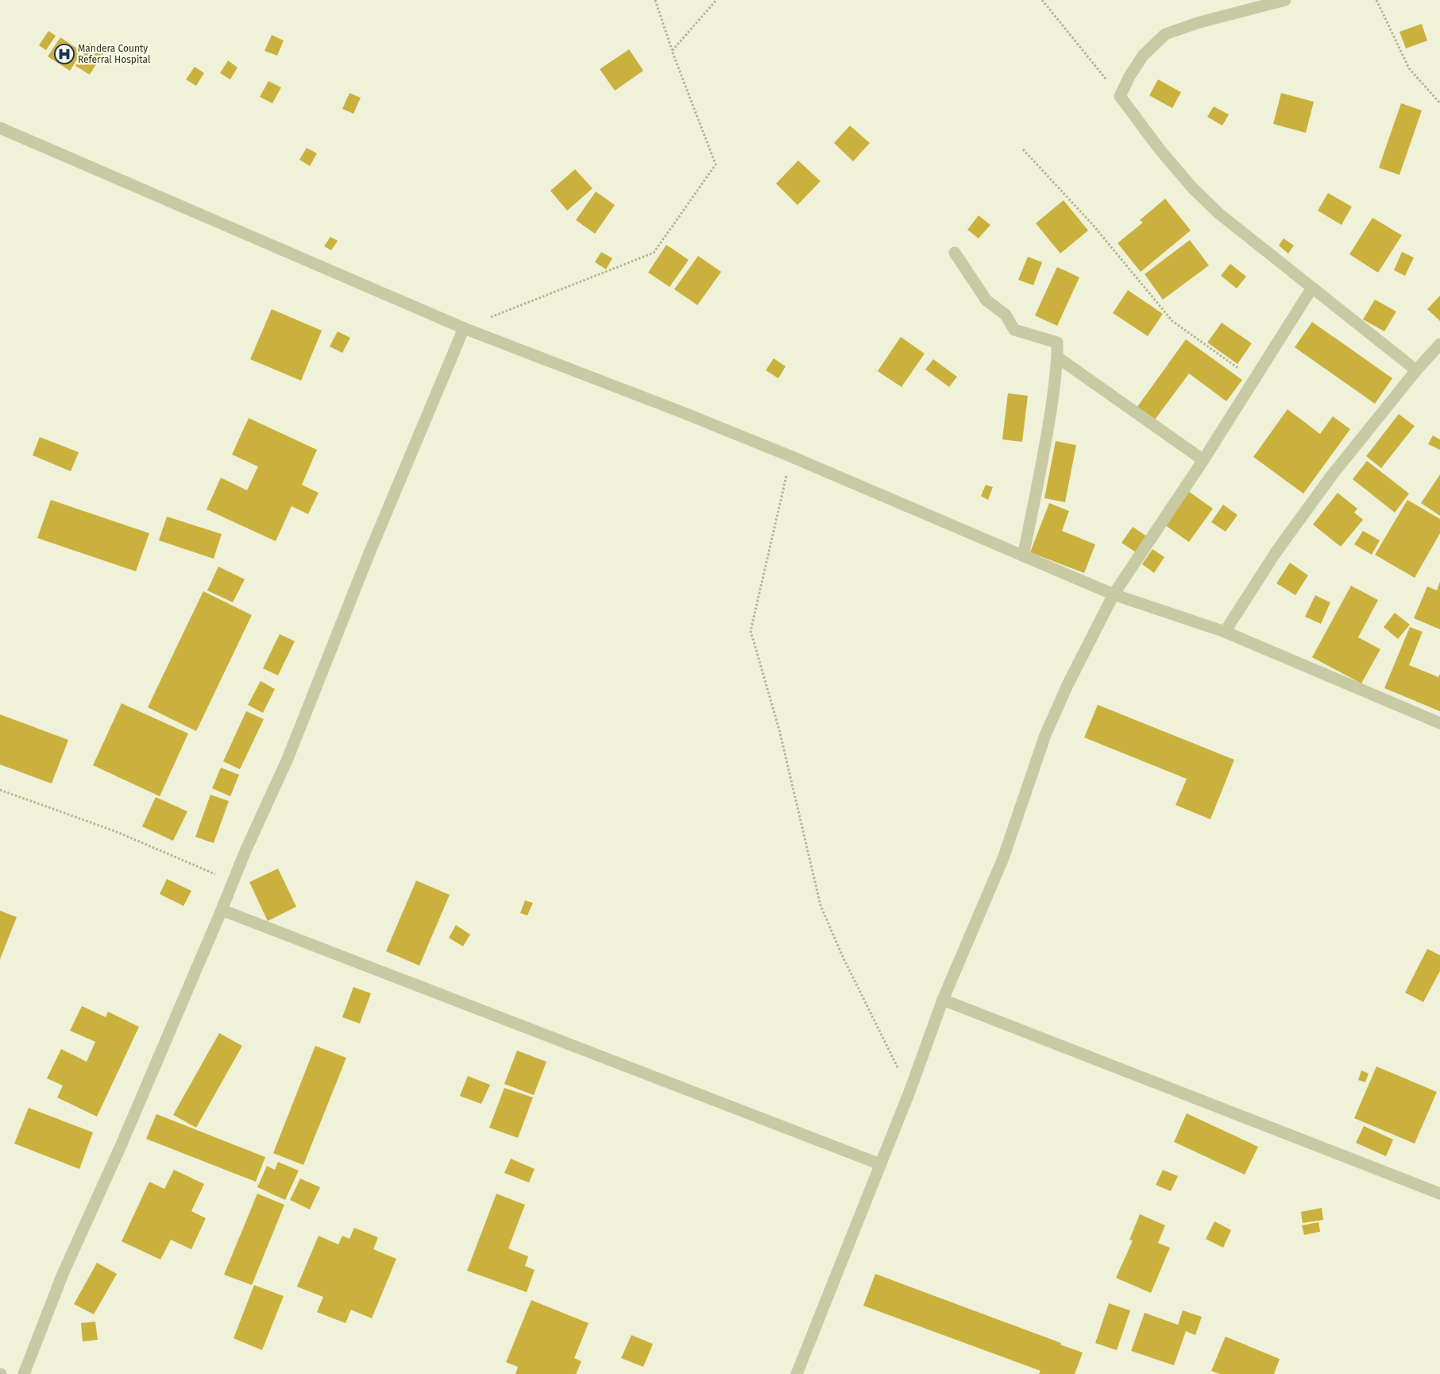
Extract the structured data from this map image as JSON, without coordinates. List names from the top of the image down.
{
  "places": {
    "hospital": ["Mandera County Referral Hospital"]
  }
}
